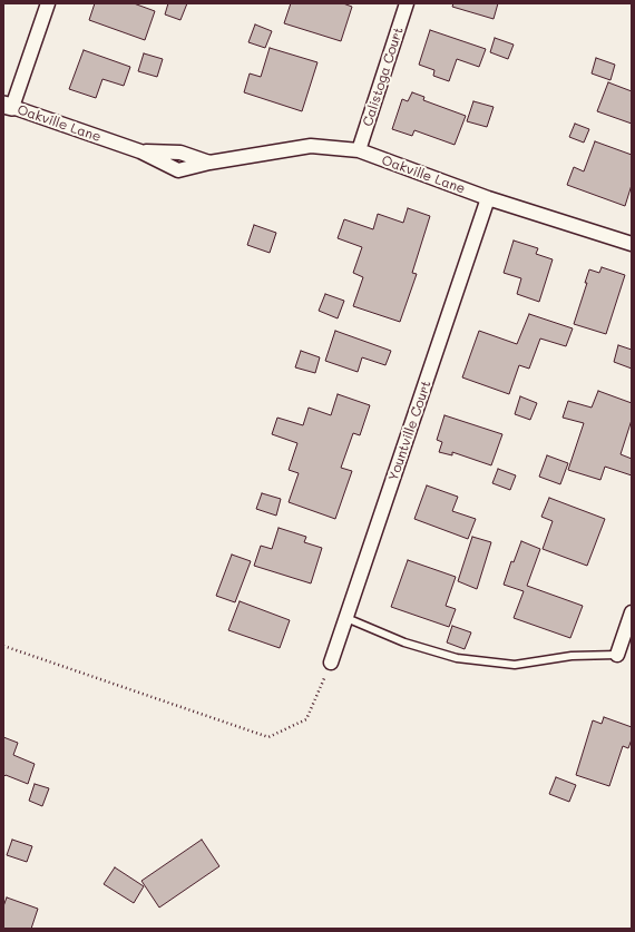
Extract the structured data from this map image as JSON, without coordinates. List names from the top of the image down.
{
  "streets": {
    "street": ["Calistoga Court", "Oakville Lane", "Yountville Court"]
  },
  "crossings": [
    ["Calistoga Court", "Oakville Lane"],
    ["Oakville Lane", "Yountville Court"]
  ]
}
